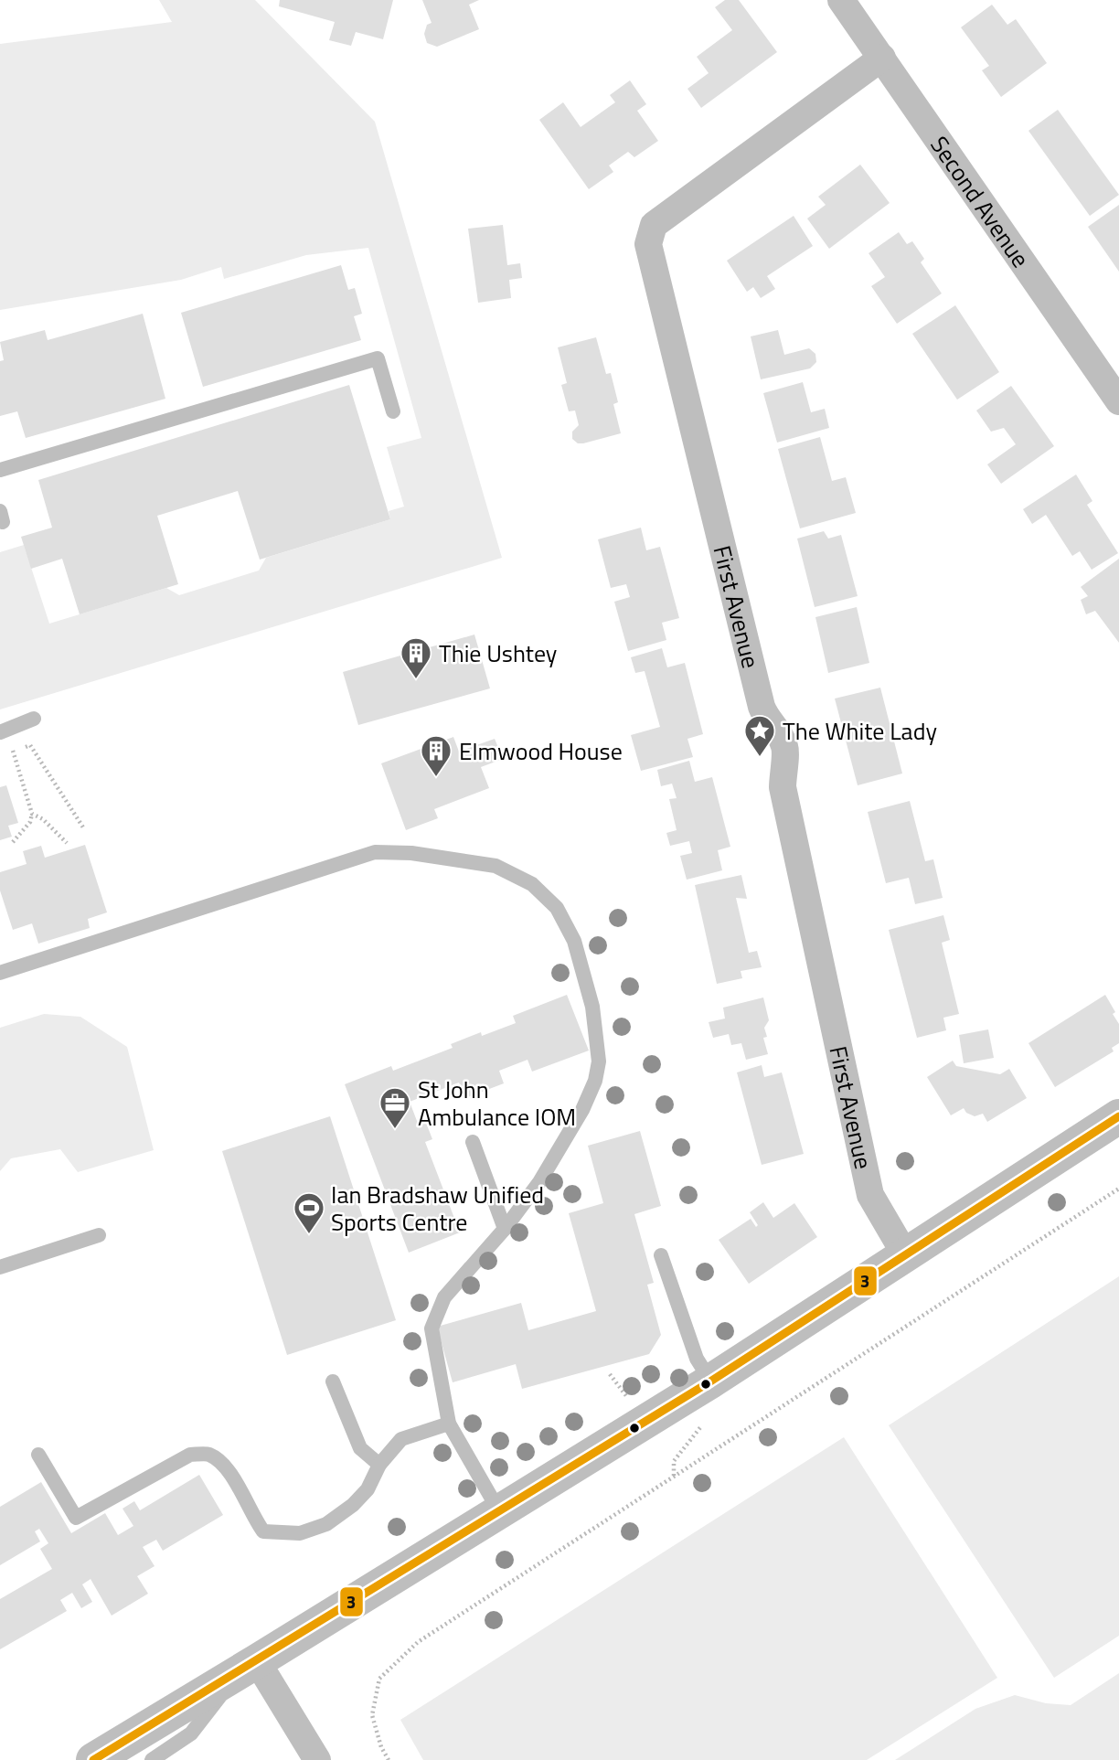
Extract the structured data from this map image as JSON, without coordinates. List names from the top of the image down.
{
  "streets": {
    "street": ["Second Avenue", "First Avenue"]
  },
  "crossings": [
    ["Second Avenue", "First Avenue"]
  ],
  "places": {
    "building": ["Thie Ushtey", "Elmwood House"],
    "place": ["The White Lady"],
    "office": ["St John Ambulance IOM"],
    "sports": ["Ian Bradshaw Unified Sports Centre"]
  },
  "lines": ["transit line 3"]
}
